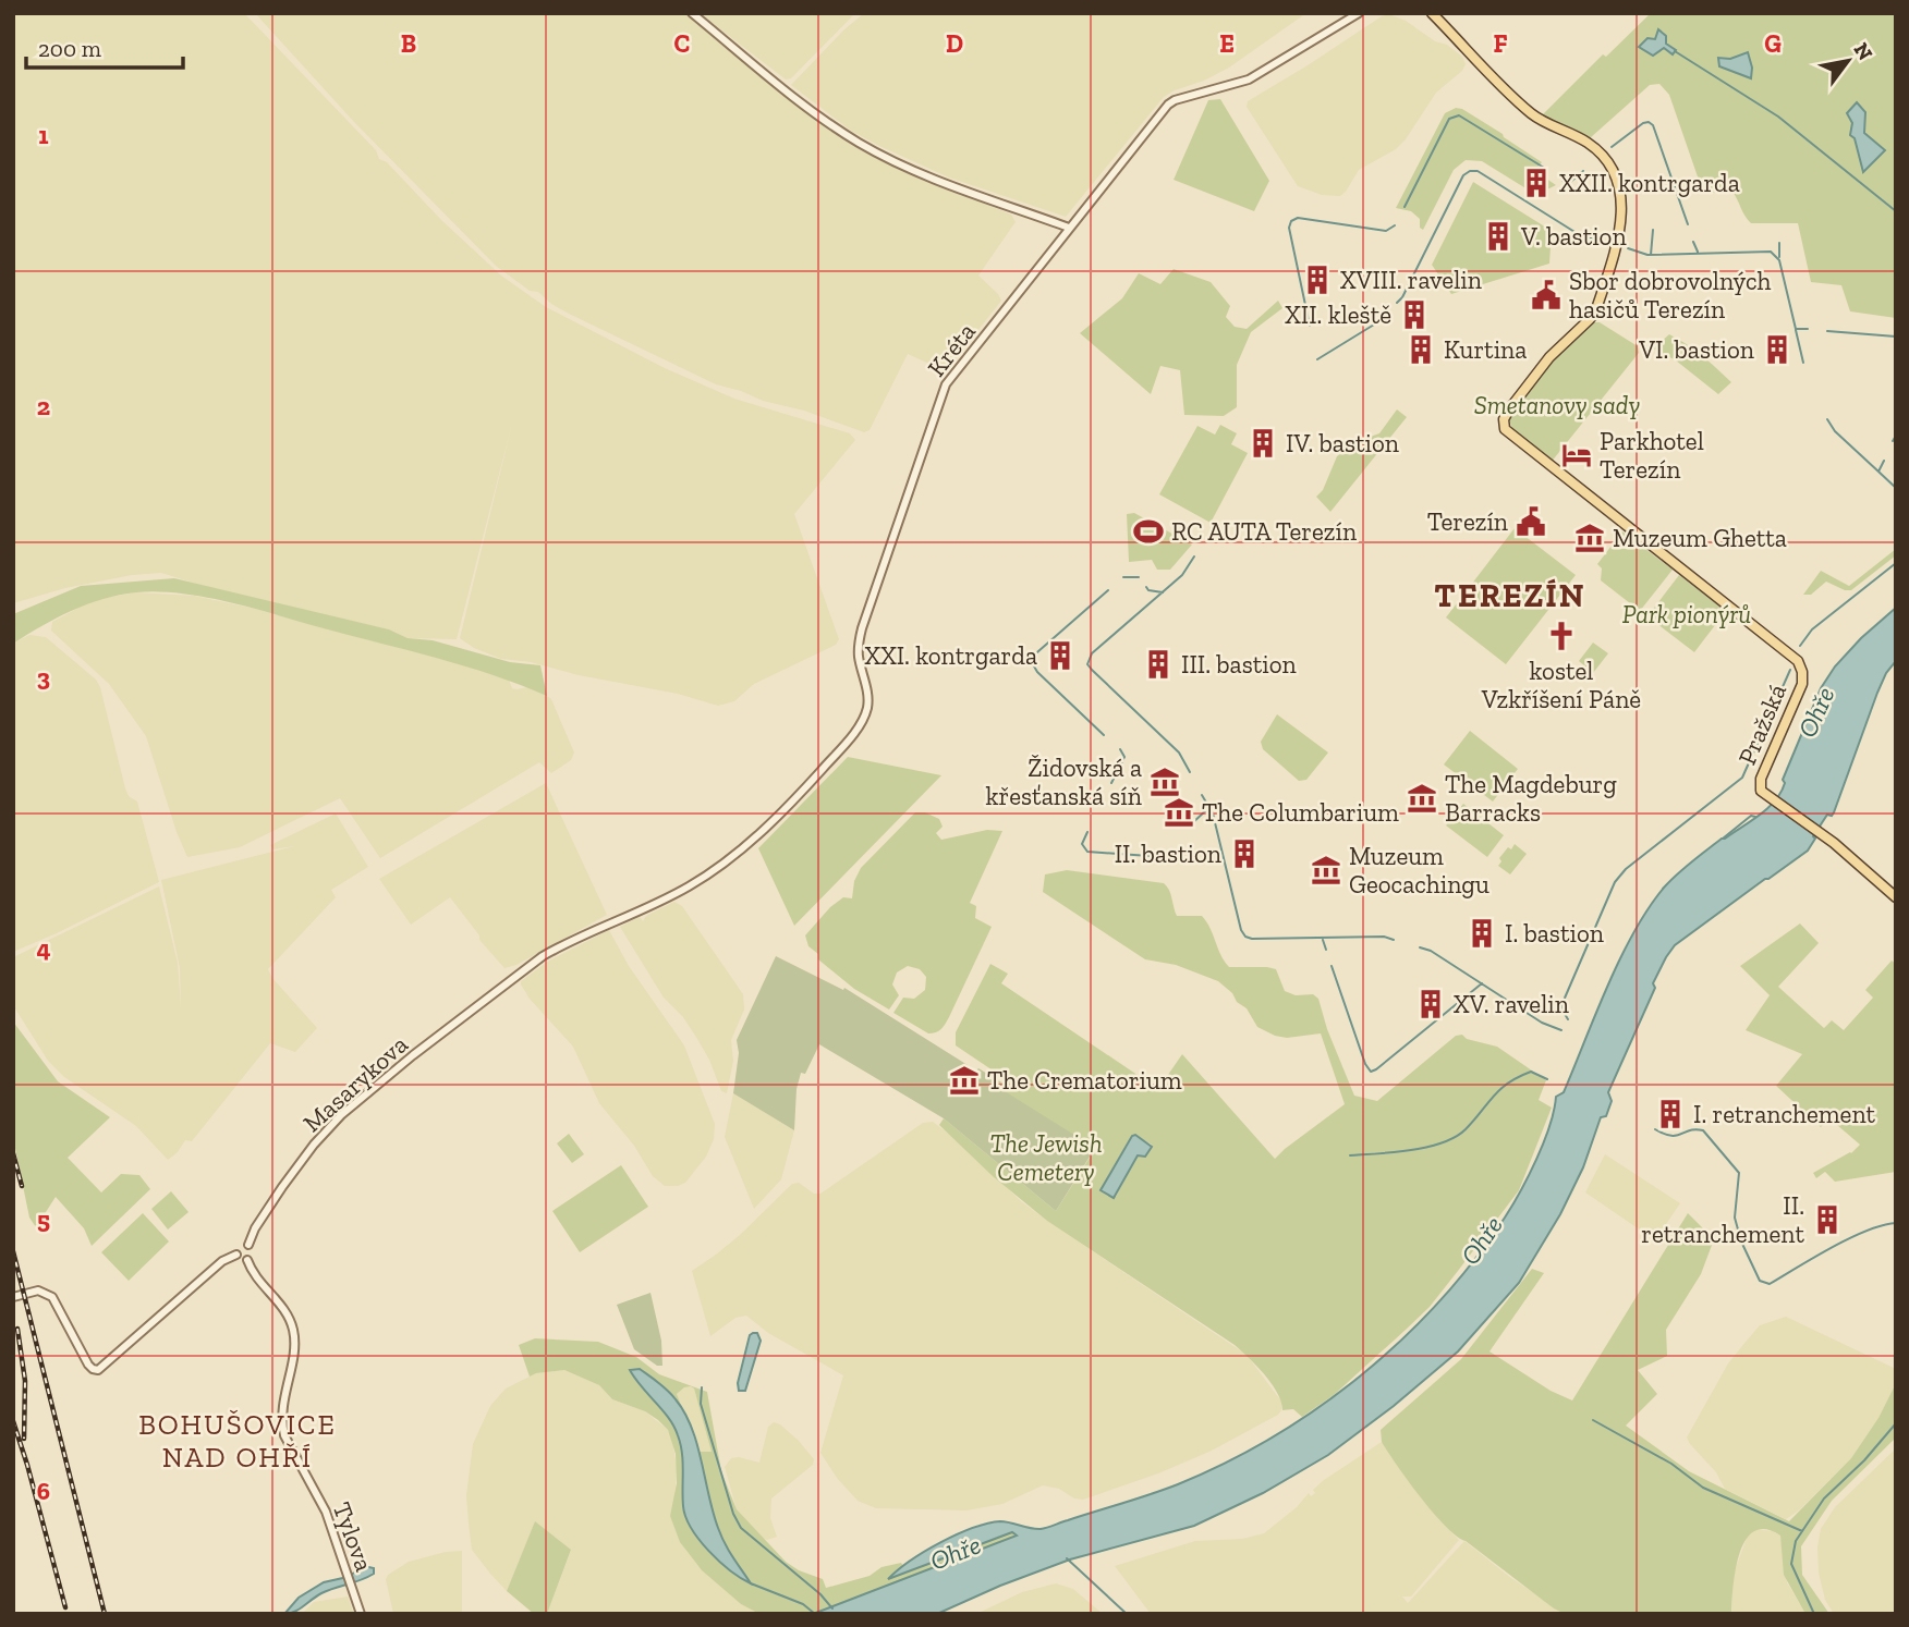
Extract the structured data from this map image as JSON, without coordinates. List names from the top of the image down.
{
  "streets": {
    "main road": ["Pražská"],
    "street": ["Kréta", "Masarykova", "Tylova"]
  },
  "crossings": [
    ["Kréta", "Masarykova"],
    ["Masarykova", "Tylova"]
  ],
  "districts": ["TEREZÍN", "BOHUŠOVICE NAD OHŘÍ"],
  "water": ["Ohře"],
  "parks": ["Smetanovy sady", "Park pionýrů", "The Jewish Cemetery"],
  "places": {
    "building": [
      "XXII. kontrgarda",
      "V. bastion",
      "XVIII. ravelin",
      "XII. kleště",
      "Kurtina",
      "VI. bastion",
      "IV. bastion",
      "XXI. kontrgarda",
      "III. bastion",
      "II. bastion",
      "I. bastion",
      "XV. ravelin",
      "I. retranchement",
      "II. retranchement"
    ],
    "public building": ["Sbor dobrovolných hasičů Terezín", "Terezín"],
    "hotel": ["Parkhotel Terezín"],
    "sports": ["RC AUTA Terezín"],
    "museum": [
      "Muzeum Ghetta",
      "Židovská a křesťanská síň",
      "The Magdeburg Barracks",
      "The Columbarium",
      "Muzeum Geocachingu",
      "The Crematorium"
    ],
    "church": ["kostel Vzkříšení Páně"]
  },
  "scale_bar": "200 m",
  "north": "top right",
  "grid": {
    "columns": [
      "B",
      "C",
      "D",
      "E",
      "F",
      "G"
    ],
    "rows": [
      "1",
      "2",
      "3",
      "4",
      "5",
      "6"
    ]
  }
}
